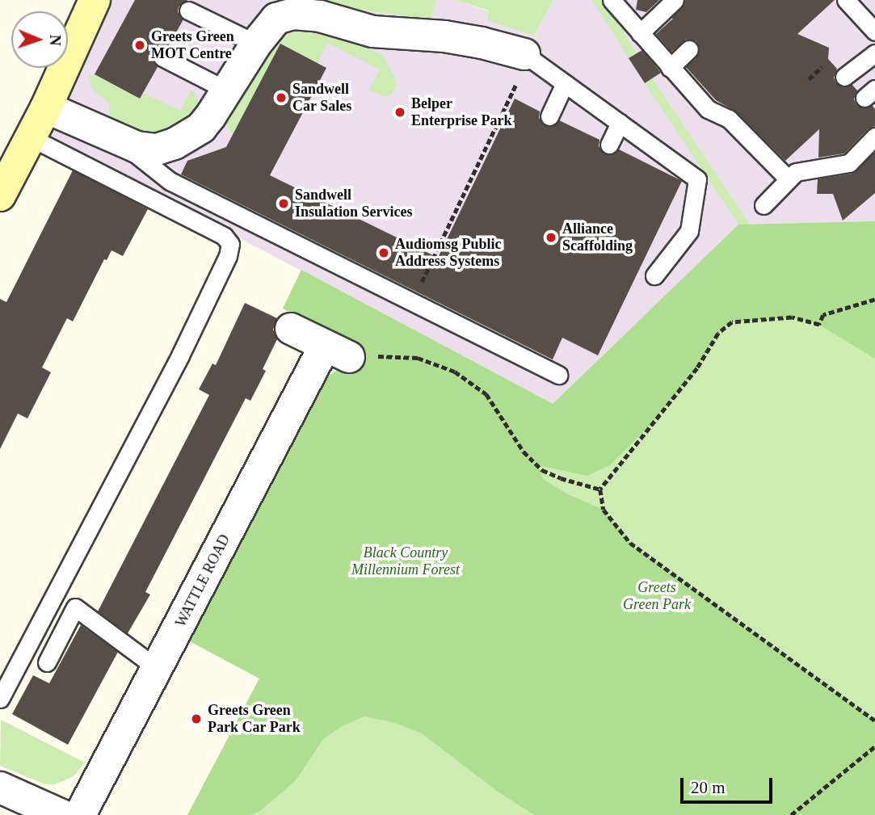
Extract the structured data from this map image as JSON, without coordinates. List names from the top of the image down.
{
  "streets": {
    "street": ["WATTLE ROAD"]
  },
  "parks": ["Black Country Millennium Forest", "Greets Green Park"],
  "places": [
    "Greets Green MOT Centre",
    "Sandwell Car Sales",
    "Belper Enterprise Park",
    "Sandwell Insulation Services",
    "Alliance Scaffolding",
    "Audiomsg Public Address Systems",
    "Greets Green Park Car Park"
  ],
  "scale_bar": "20 m",
  "north": "right"
}
